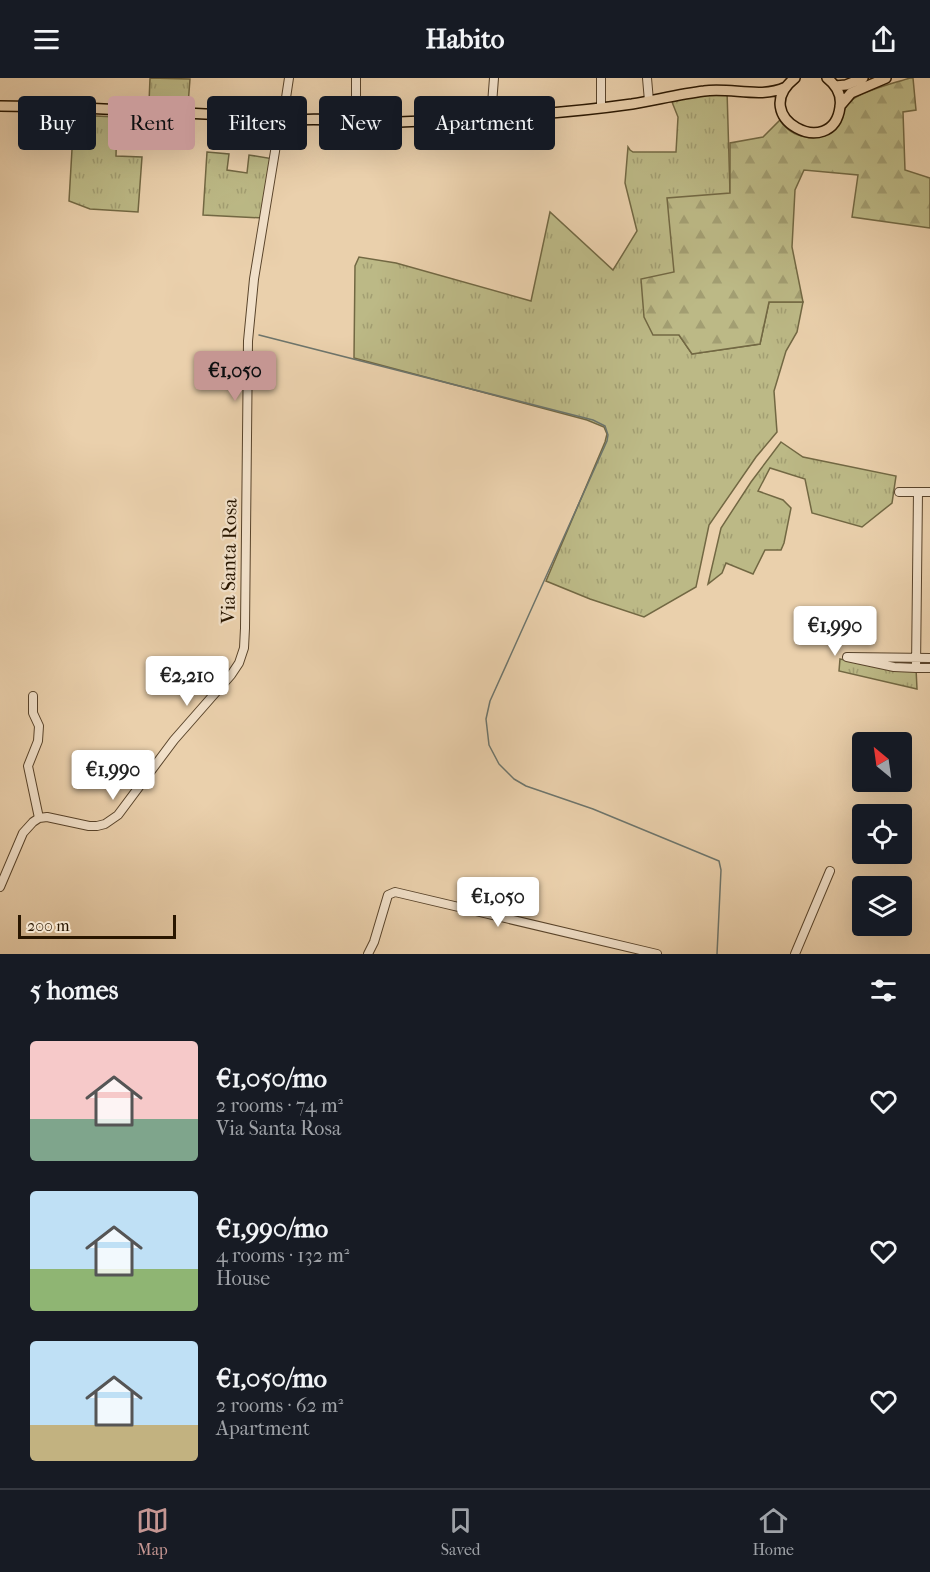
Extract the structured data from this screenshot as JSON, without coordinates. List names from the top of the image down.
{
  "streets": {
    "street": ["Via Santa Rosa"]
  },
  "scale_bar": "200 m",
  "north": "top left",
  "page": {
    "header": "Habito",
    "chip": [
      "Buy",
      "Rent",
      "Filters",
      "New",
      "Apartment"
    ],
    "price": [
      "€1,050",
      "€1,990",
      "€2,210",
      "€1,990",
      "€1,050"
    ],
    "scale": "200 m",
    "heading": "5 homes",
    "list": [
      {
        "name": "€1,050/mo",
        "note": "2 rooms · 74 m² · Via Santa Rosa"
      },
      {
        "name": "€1,990/mo",
        "note": "4 rooms · 132 m² · House"
      },
      {
        "name": "€1,050/mo",
        "note": "2 rooms · 62 m² · Apartment"
      }
    ],
    "tabs": ["Map", "Saved", "Home"]
  }
}
